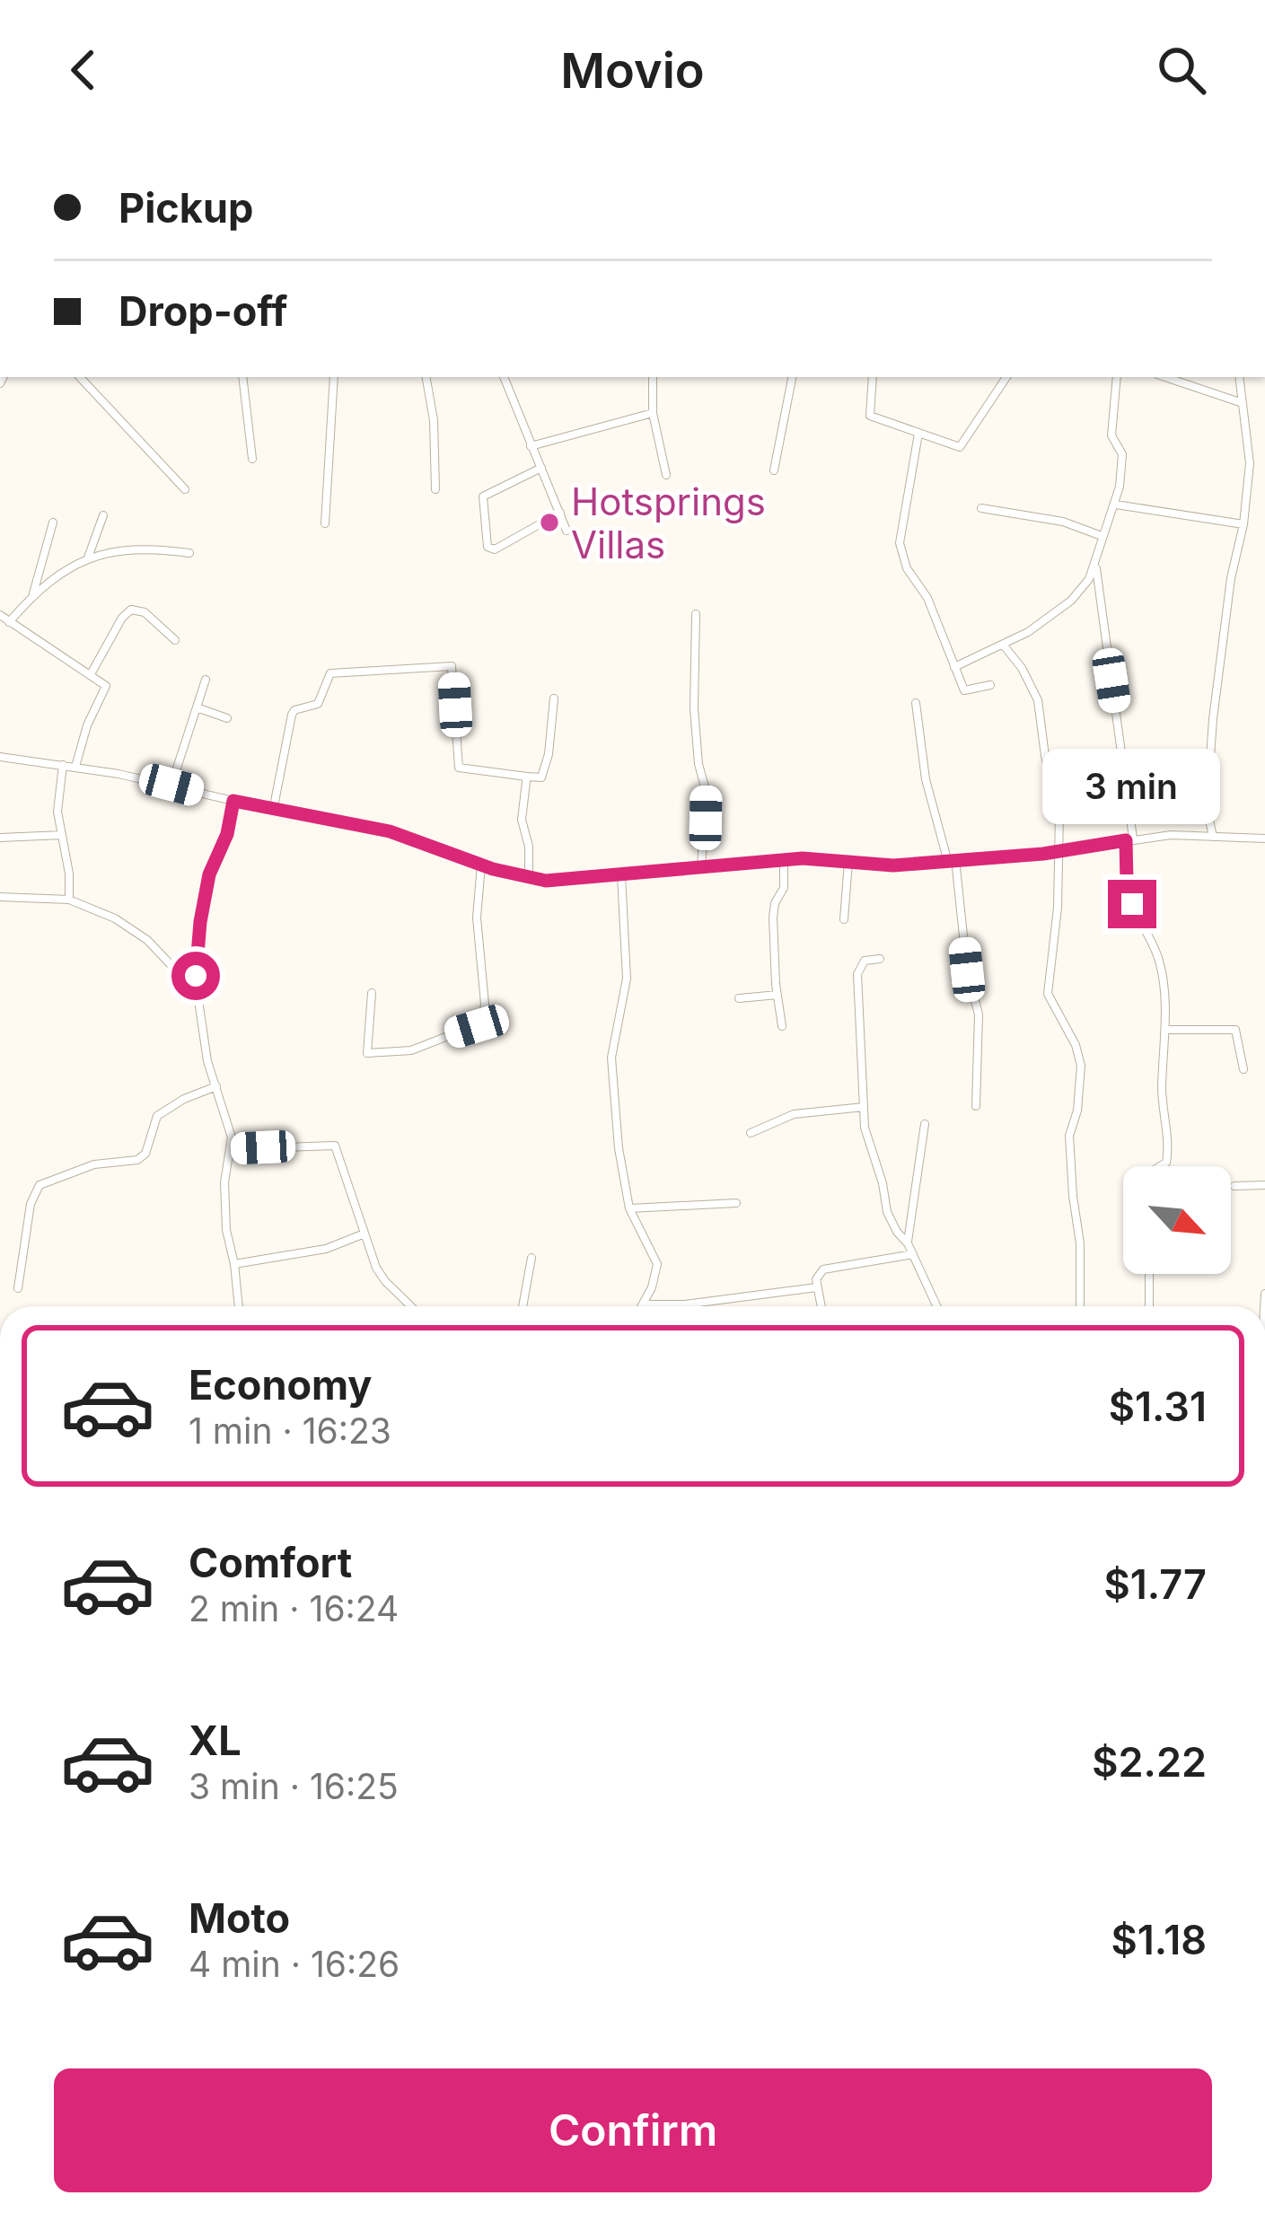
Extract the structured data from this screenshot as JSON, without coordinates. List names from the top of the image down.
{
  "places": ["Hotsprings Villas"],
  "north": "bottom right",
  "page": {
    "header": "Movio",
    "banner": ["Pickup", "Drop-off"],
    "bubble": "3 min",
    "list": [
      {
        "name": "Economy",
        "note": "1 min · 16:23",
        "value": "$1.31"
      },
      {
        "name": "Comfort",
        "note": "2 min · 16:24",
        "value": "$1.77"
      },
      {
        "name": "XL",
        "note": "3 min · 16:25",
        "value": "$2.22"
      },
      {
        "name": "Moto",
        "note": "4 min · 16:26",
        "value": "$1.18"
      }
    ],
    "buttons": "Confirm"
  }
}
